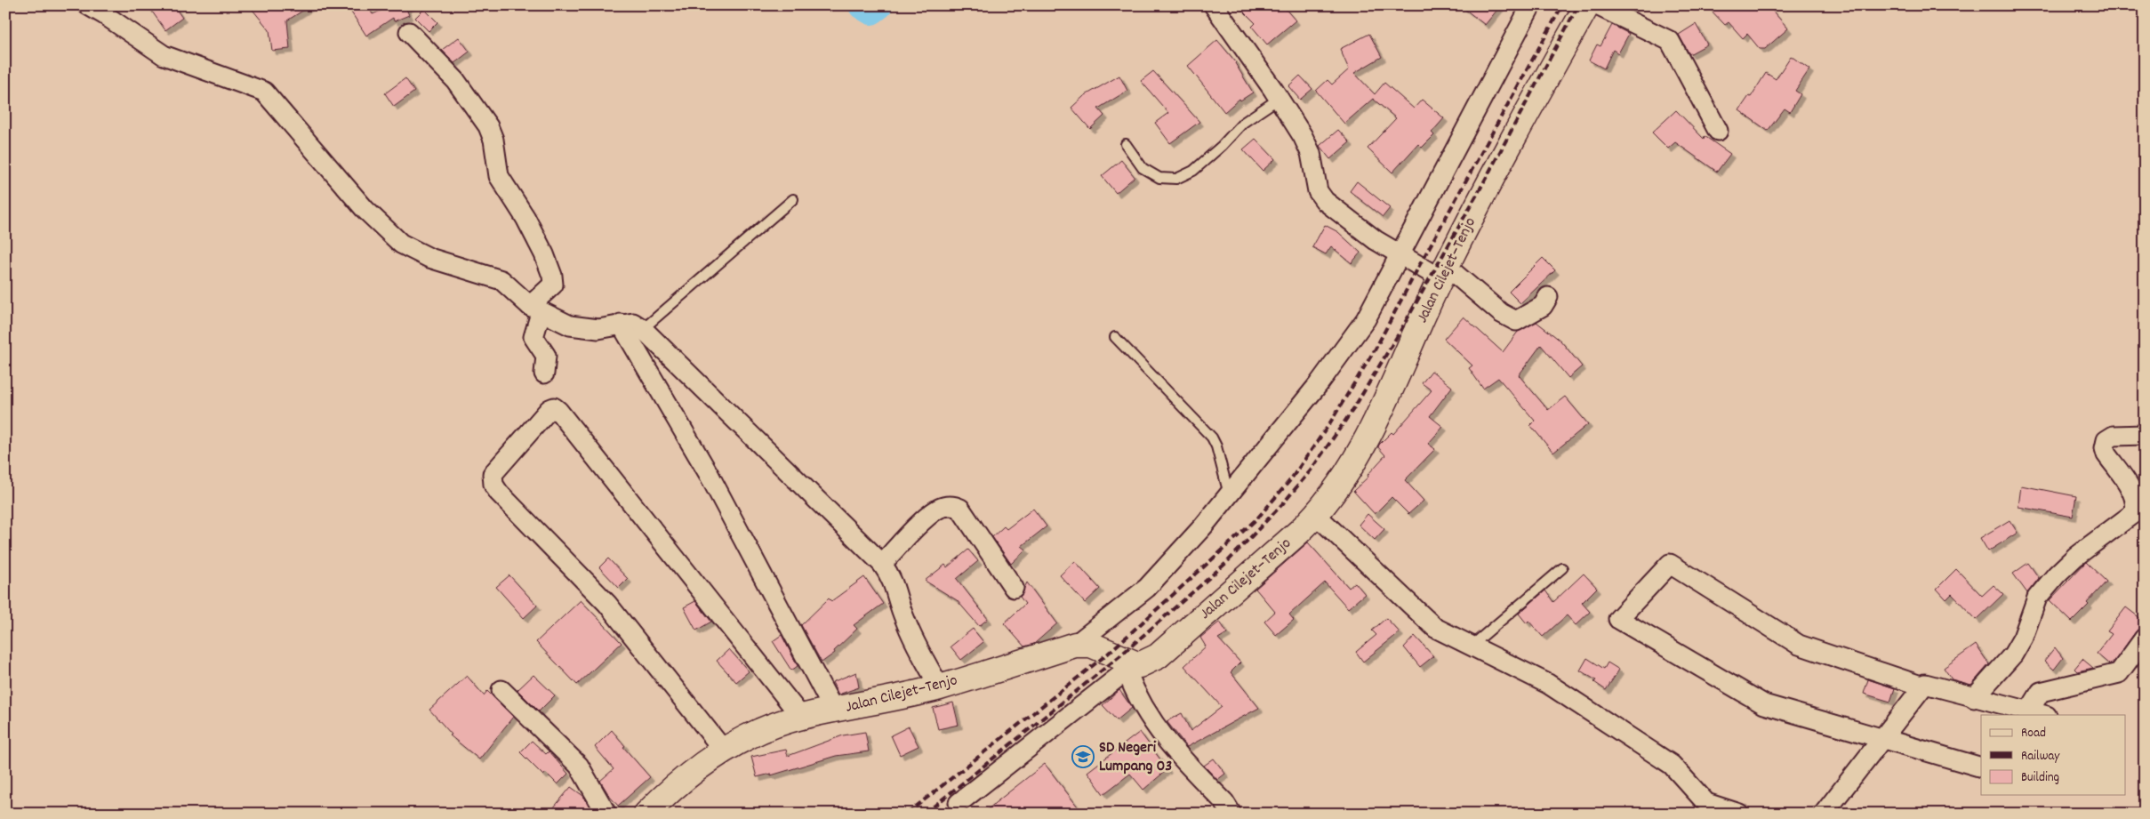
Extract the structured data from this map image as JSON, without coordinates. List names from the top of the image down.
{
  "streets": {
    "main road": ["Jalan Cilejet–Tenjo"]
  },
  "places": {
    "school or university": ["SD Negeri Lumpang 03"]
  },
  "legend": ["Road", "Railway", "Building"]
}
